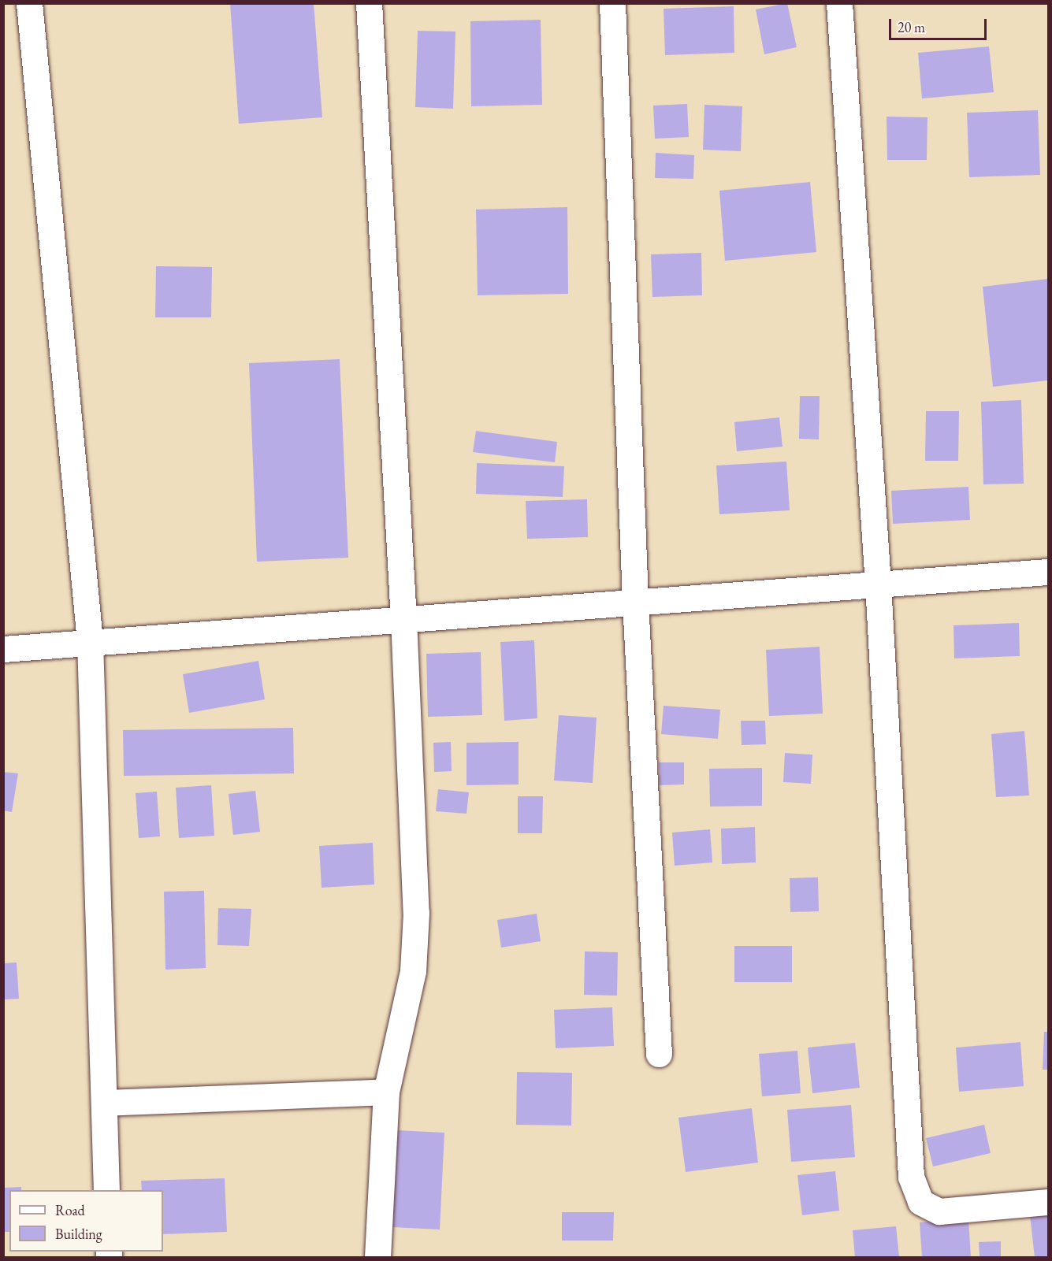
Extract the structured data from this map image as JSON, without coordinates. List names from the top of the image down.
{
  "legend": ["Road", "Building"],
  "scale_bar": "20 m"
}
